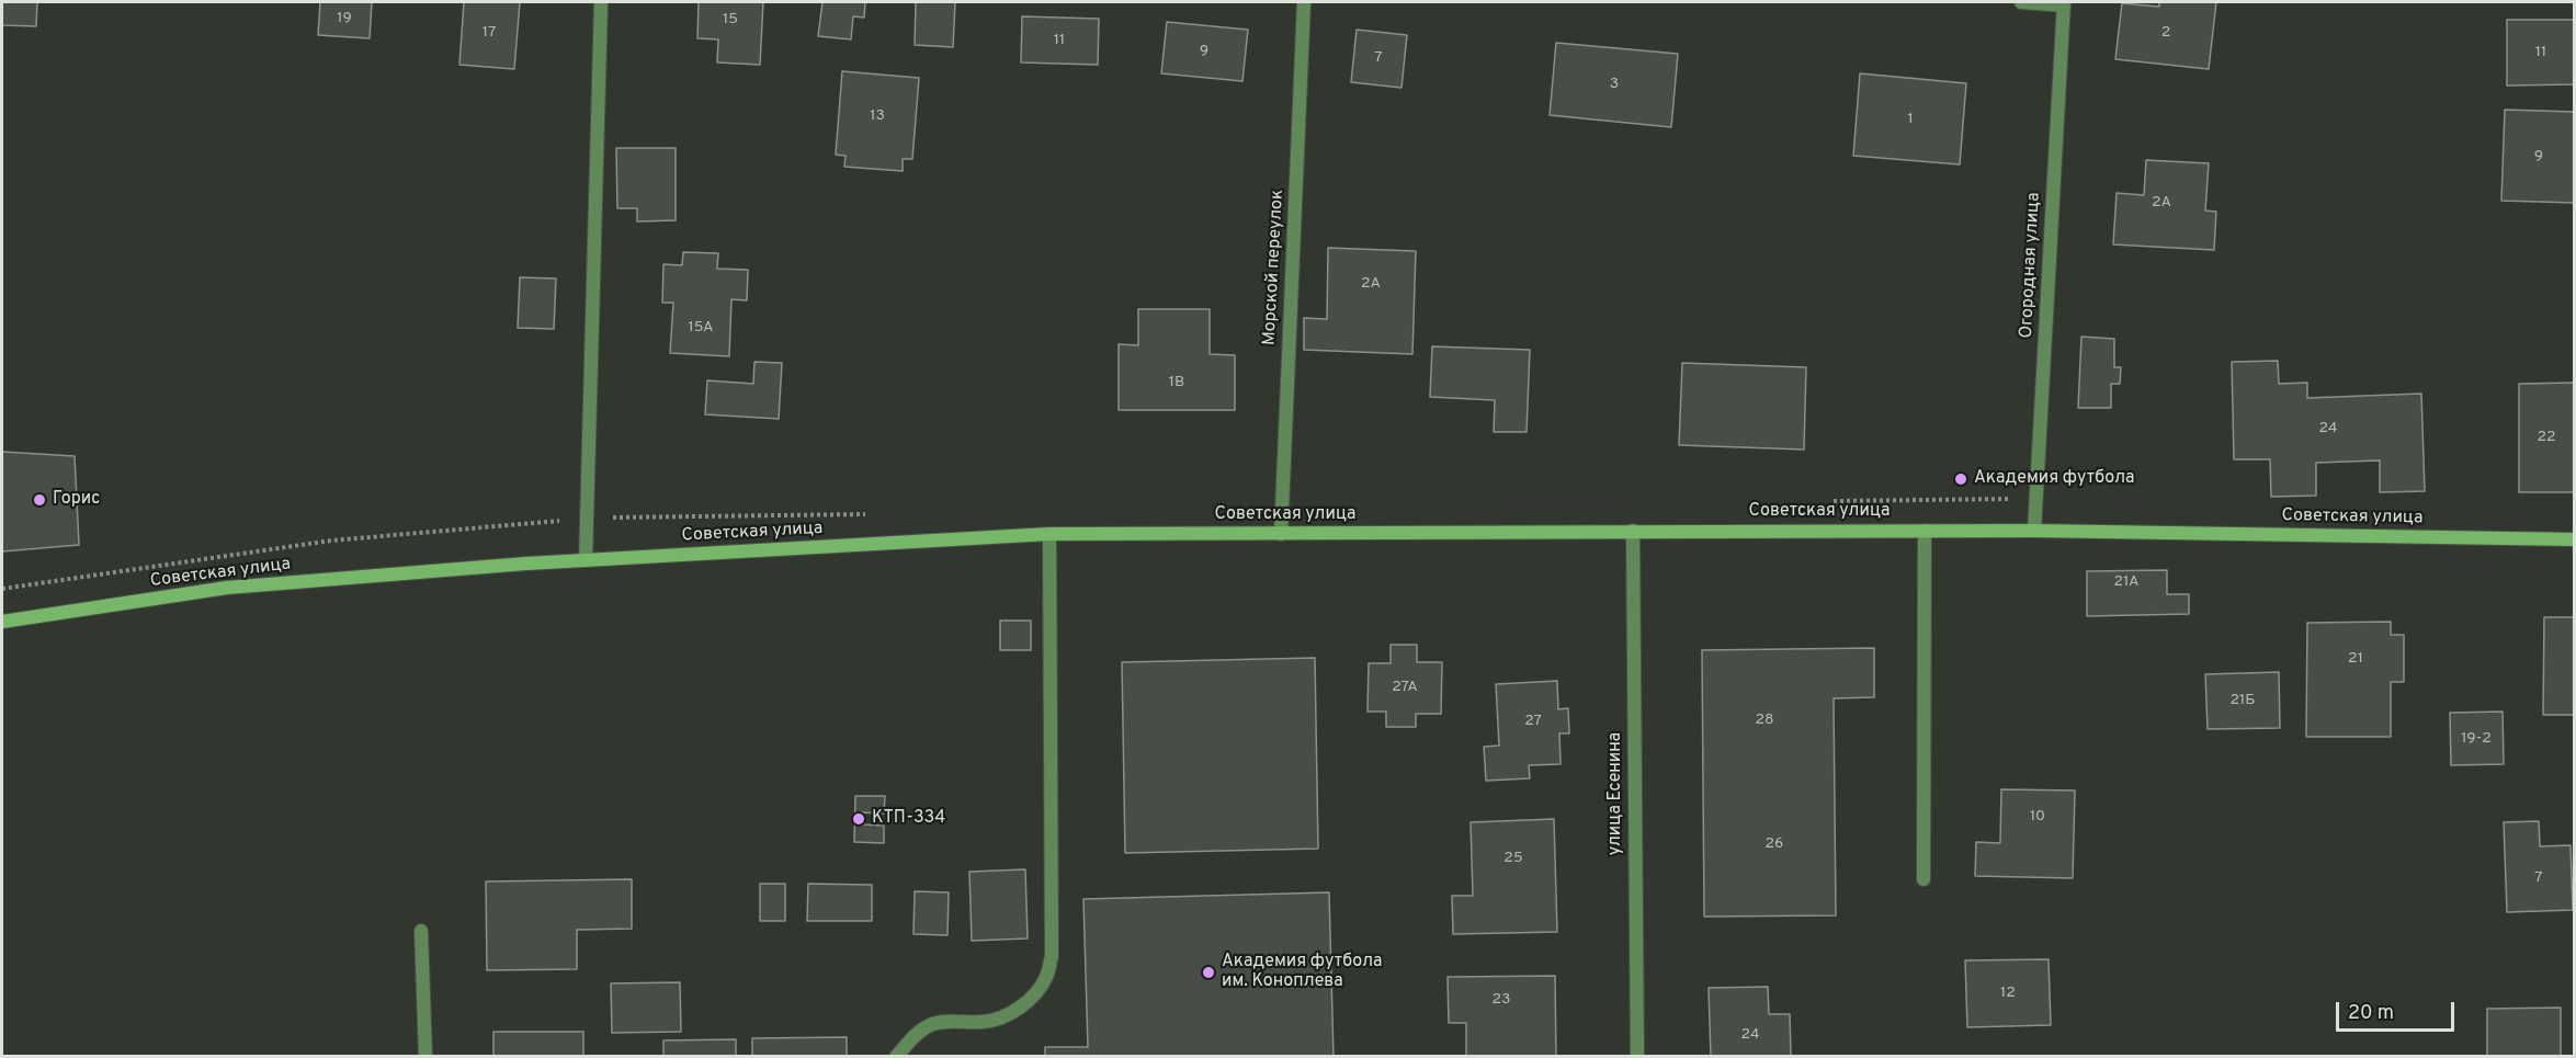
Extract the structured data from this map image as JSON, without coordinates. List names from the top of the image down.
{
  "streets": {
    "main road": ["Советская улица"],
    "street": ["Огородная улица", "Морской переулок", "улица Есенина"]
  },
  "crossings": [
    ["Огородная улица", "Советская улица"],
    ["Морской переулок", "Советская улица"],
    ["Советская улица", "улица Есенина"]
  ],
  "places": [
    "Академия футбола",
    "Горис",
    "КТП-334",
    "Академия футбола им. Коноплева"
  ],
  "house_numbers": [
    "19",
    "15",
    "17",
    "2",
    "11",
    "9",
    "11",
    "7",
    "3",
    "13",
    "1",
    "9",
    "2А",
    "2А",
    "15А",
    "1В",
    "24",
    "22",
    "21А",
    "21",
    "27А",
    "21Б",
    "28",
    "27",
    "19-2",
    "10",
    "26",
    "25",
    "7",
    "12",
    "23",
    "24"
  ],
  "scale_bar": "20 m"
}
